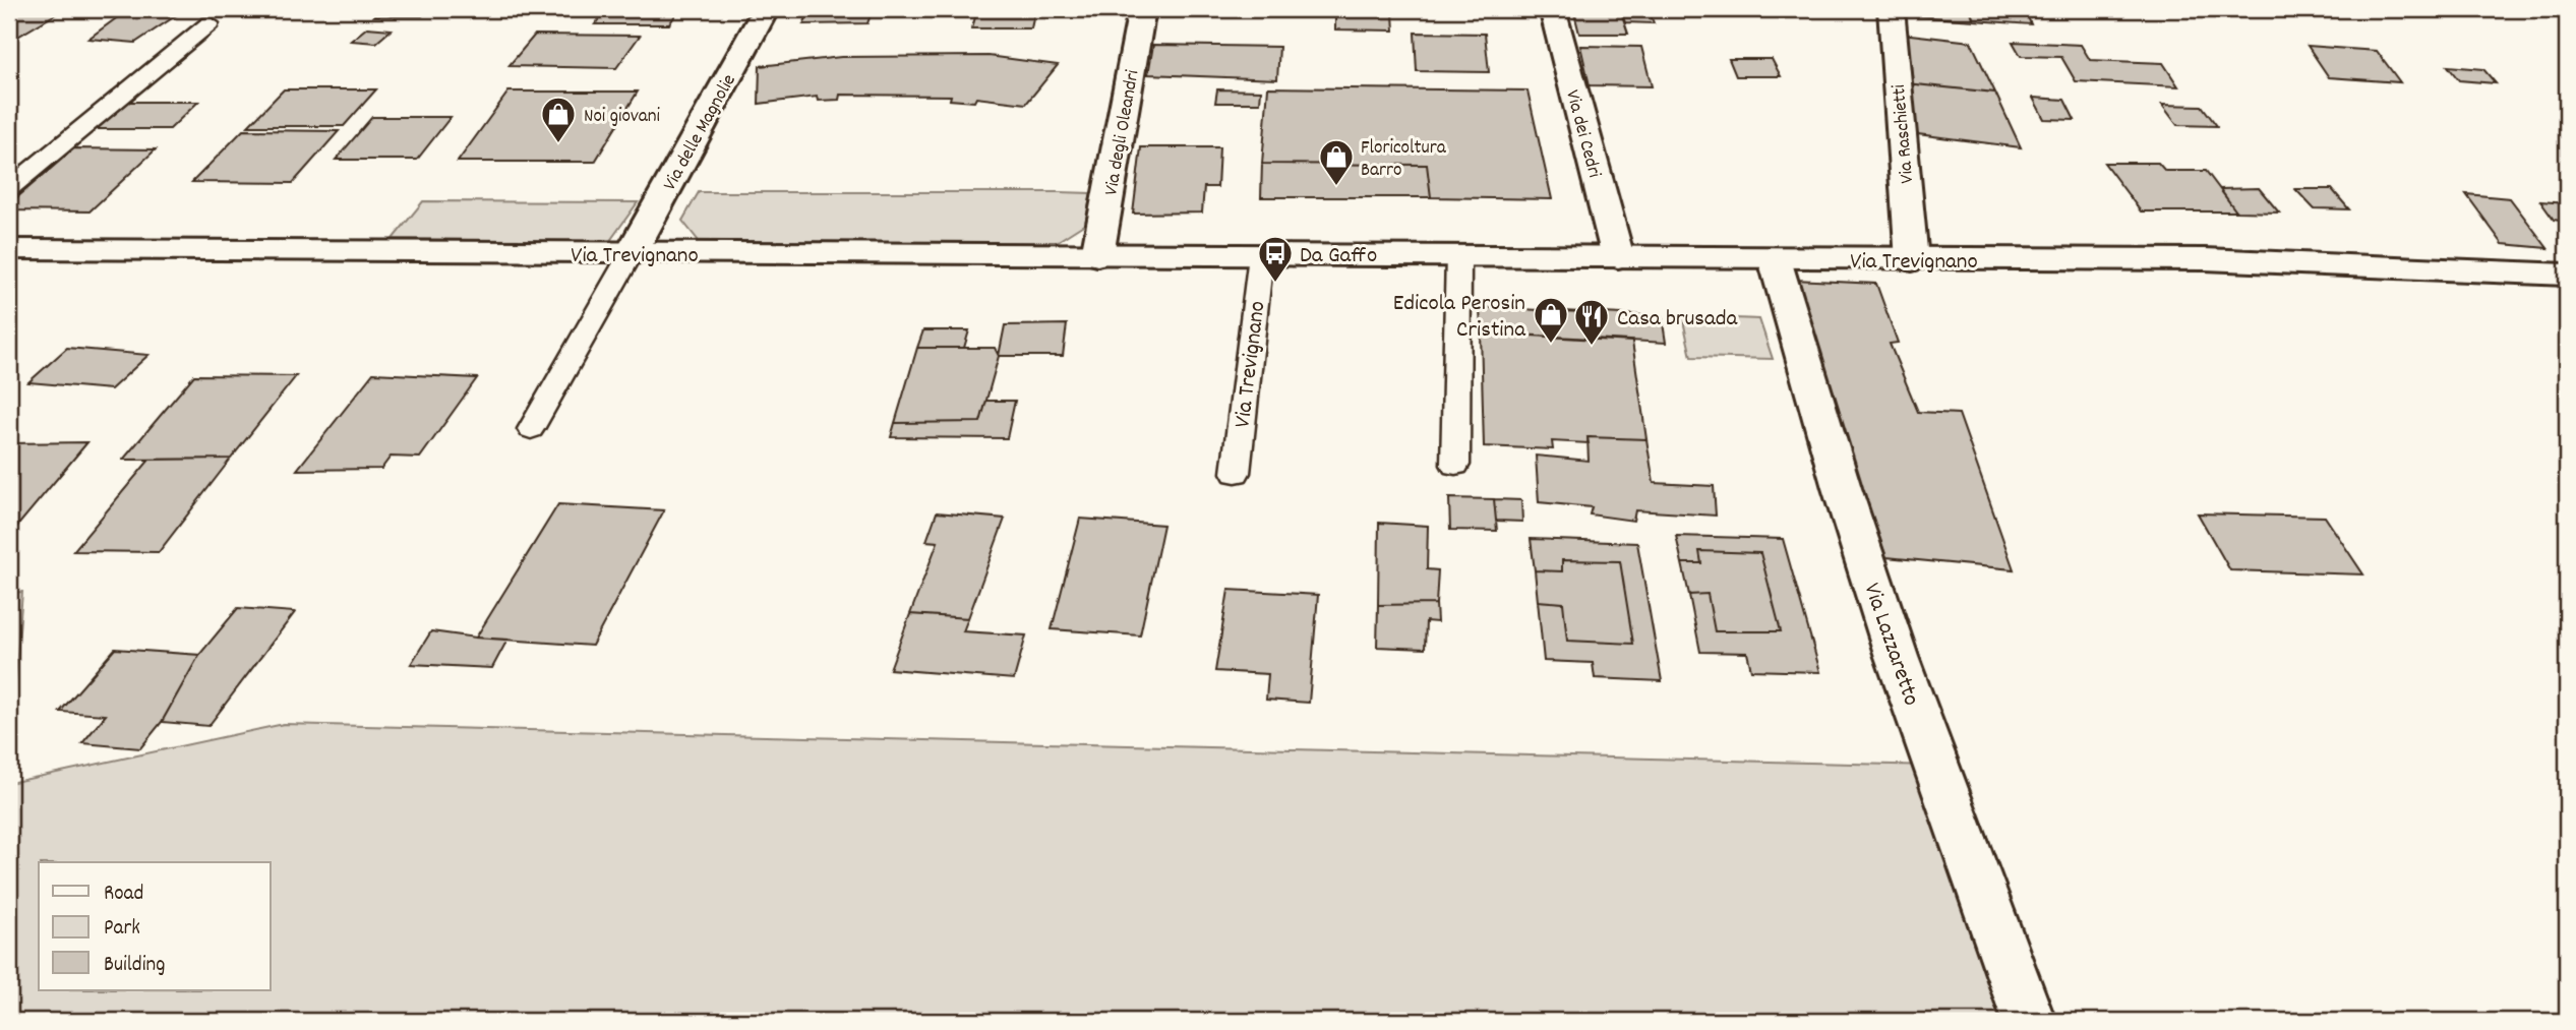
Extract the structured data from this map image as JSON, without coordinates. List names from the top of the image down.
{
  "streets": {
    "street": [
      "Via delle Magnolie",
      "Via degli Oleandri",
      "Via dei Cedri",
      "Via Raschietti",
      "Via Trevignano",
      "Via Lazzaretto"
    ]
  },
  "crossings": [
    ["Via delle Magnolie", "Via Trevignano"],
    ["Via degli Oleandri", "Via Trevignano"],
    ["Via dei Cedri", "Via Trevignano"],
    ["Via Raschietti", "Via Trevignano"],
    ["Via Trevignano", "Via Lazzaretto"]
  ],
  "places": {
    "shop": ["Noi giovani", "Floricoltura Barro", "Edicola Perosin Cristina"],
    "bus stop": ["Da Gaffo"],
    "restaurant": ["Casa brusada"]
  },
  "legend": ["Road", "Park", "Building"]
}
